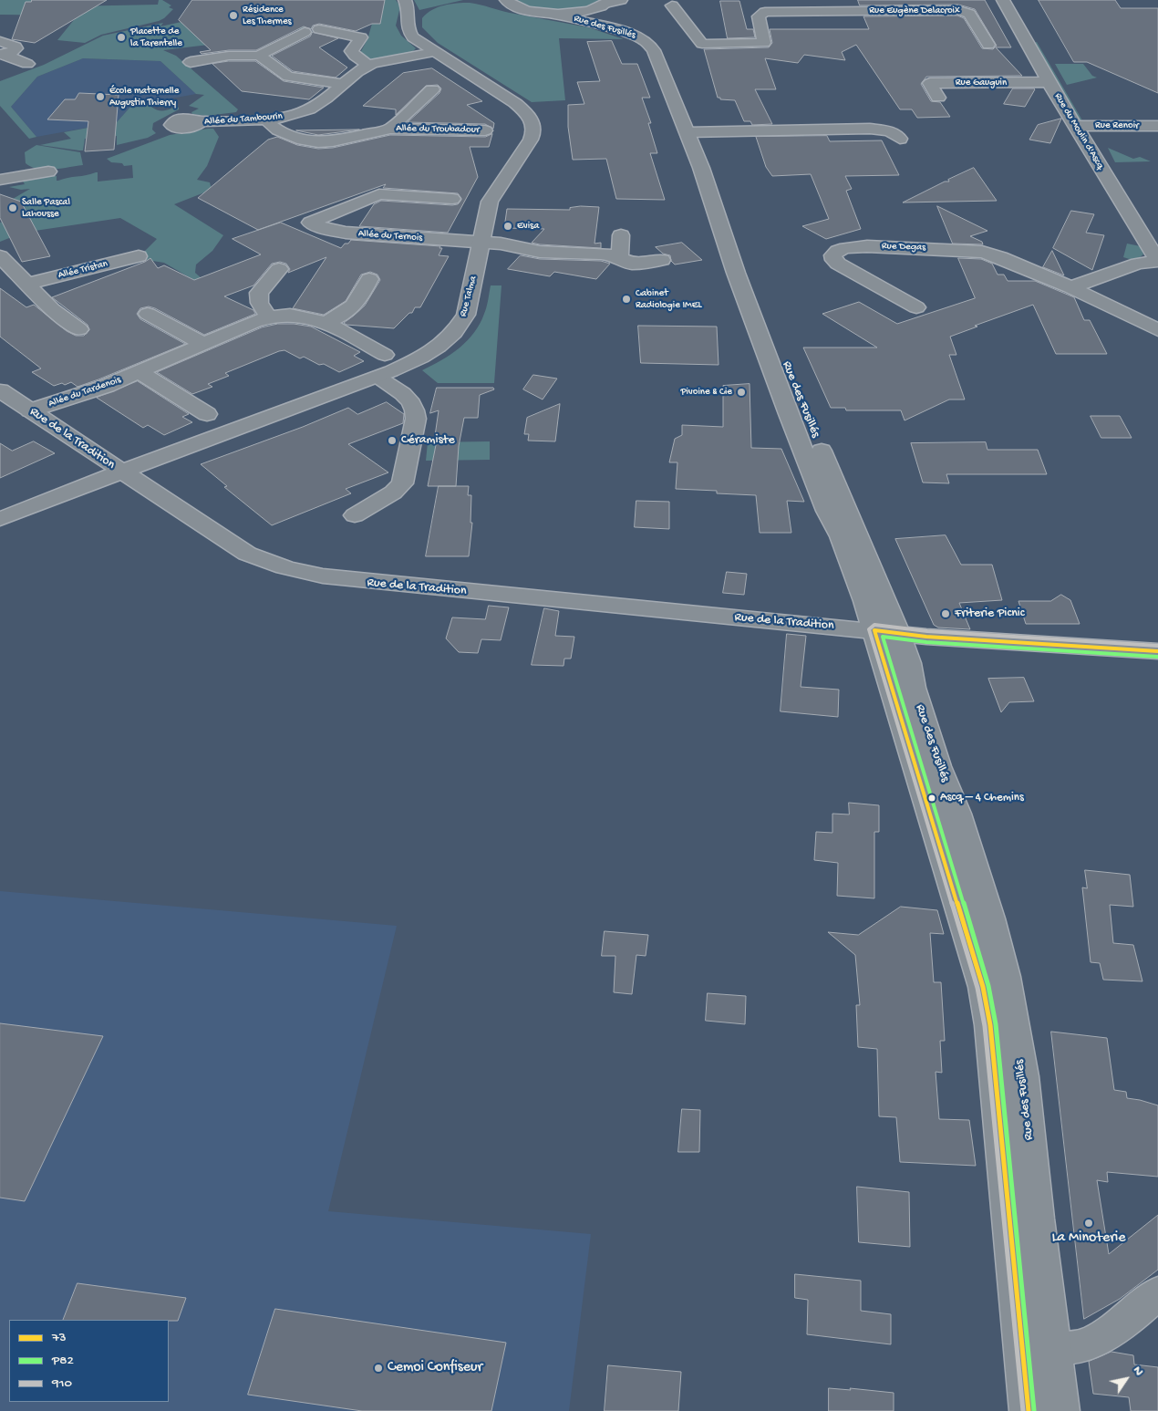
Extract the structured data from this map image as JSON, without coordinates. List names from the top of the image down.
{
  "streets": {
    "street": [
      "Rue Eugène Delacroix",
      "Rue des Fusillés",
      "Rue Gauguin",
      "Allée du Tambourin",
      "Rue Renoir",
      "Allée du Troubadour",
      "Rue du Moulin d'Ascq",
      "Allée du Ternois",
      "Rue Degas",
      "Allée Tristan",
      "Rue Talma",
      "Allée du Tardenois",
      "Rue de la Tradition"
    ]
  },
  "crossings": [
    ["Rue des Fusillés", "Rue de la Tradition"],
    ["Rue Gauguin", "Rue du Moulin d'Ascq"],
    ["Allée du Tambourin", "Allée du Troubadour"],
    ["Allée du Tambourin", "Rue Talma"],
    ["Rue Renoir", "Rue du Moulin d'Ascq"],
    ["Allée du Ternois", "Rue Talma"],
    ["Rue Talma", "Rue de la Tradition"],
    ["Allée du Tardenois", "Rue de la Tradition"]
  ],
  "places": [
    "Résidence Les Thermes",
    "Placette de la Tarentelle",
    "École maternelle Augustin Thierry",
    "Salle Pascal Lahousse",
    "Evisa",
    "Cabinet Radiologie IMEL",
    "Pivoine & Cie",
    "Céramiste",
    "Friterie Picnic",
    "Ascq – 4 Chemins",
    "La Minoterie",
    "Cemoi Confiseur"
  ],
  "lines": ["transit line 910", "transit line 73", "transit line P82"],
  "legend": ["73", "P82", "910"],
  "north": "top right"
}
